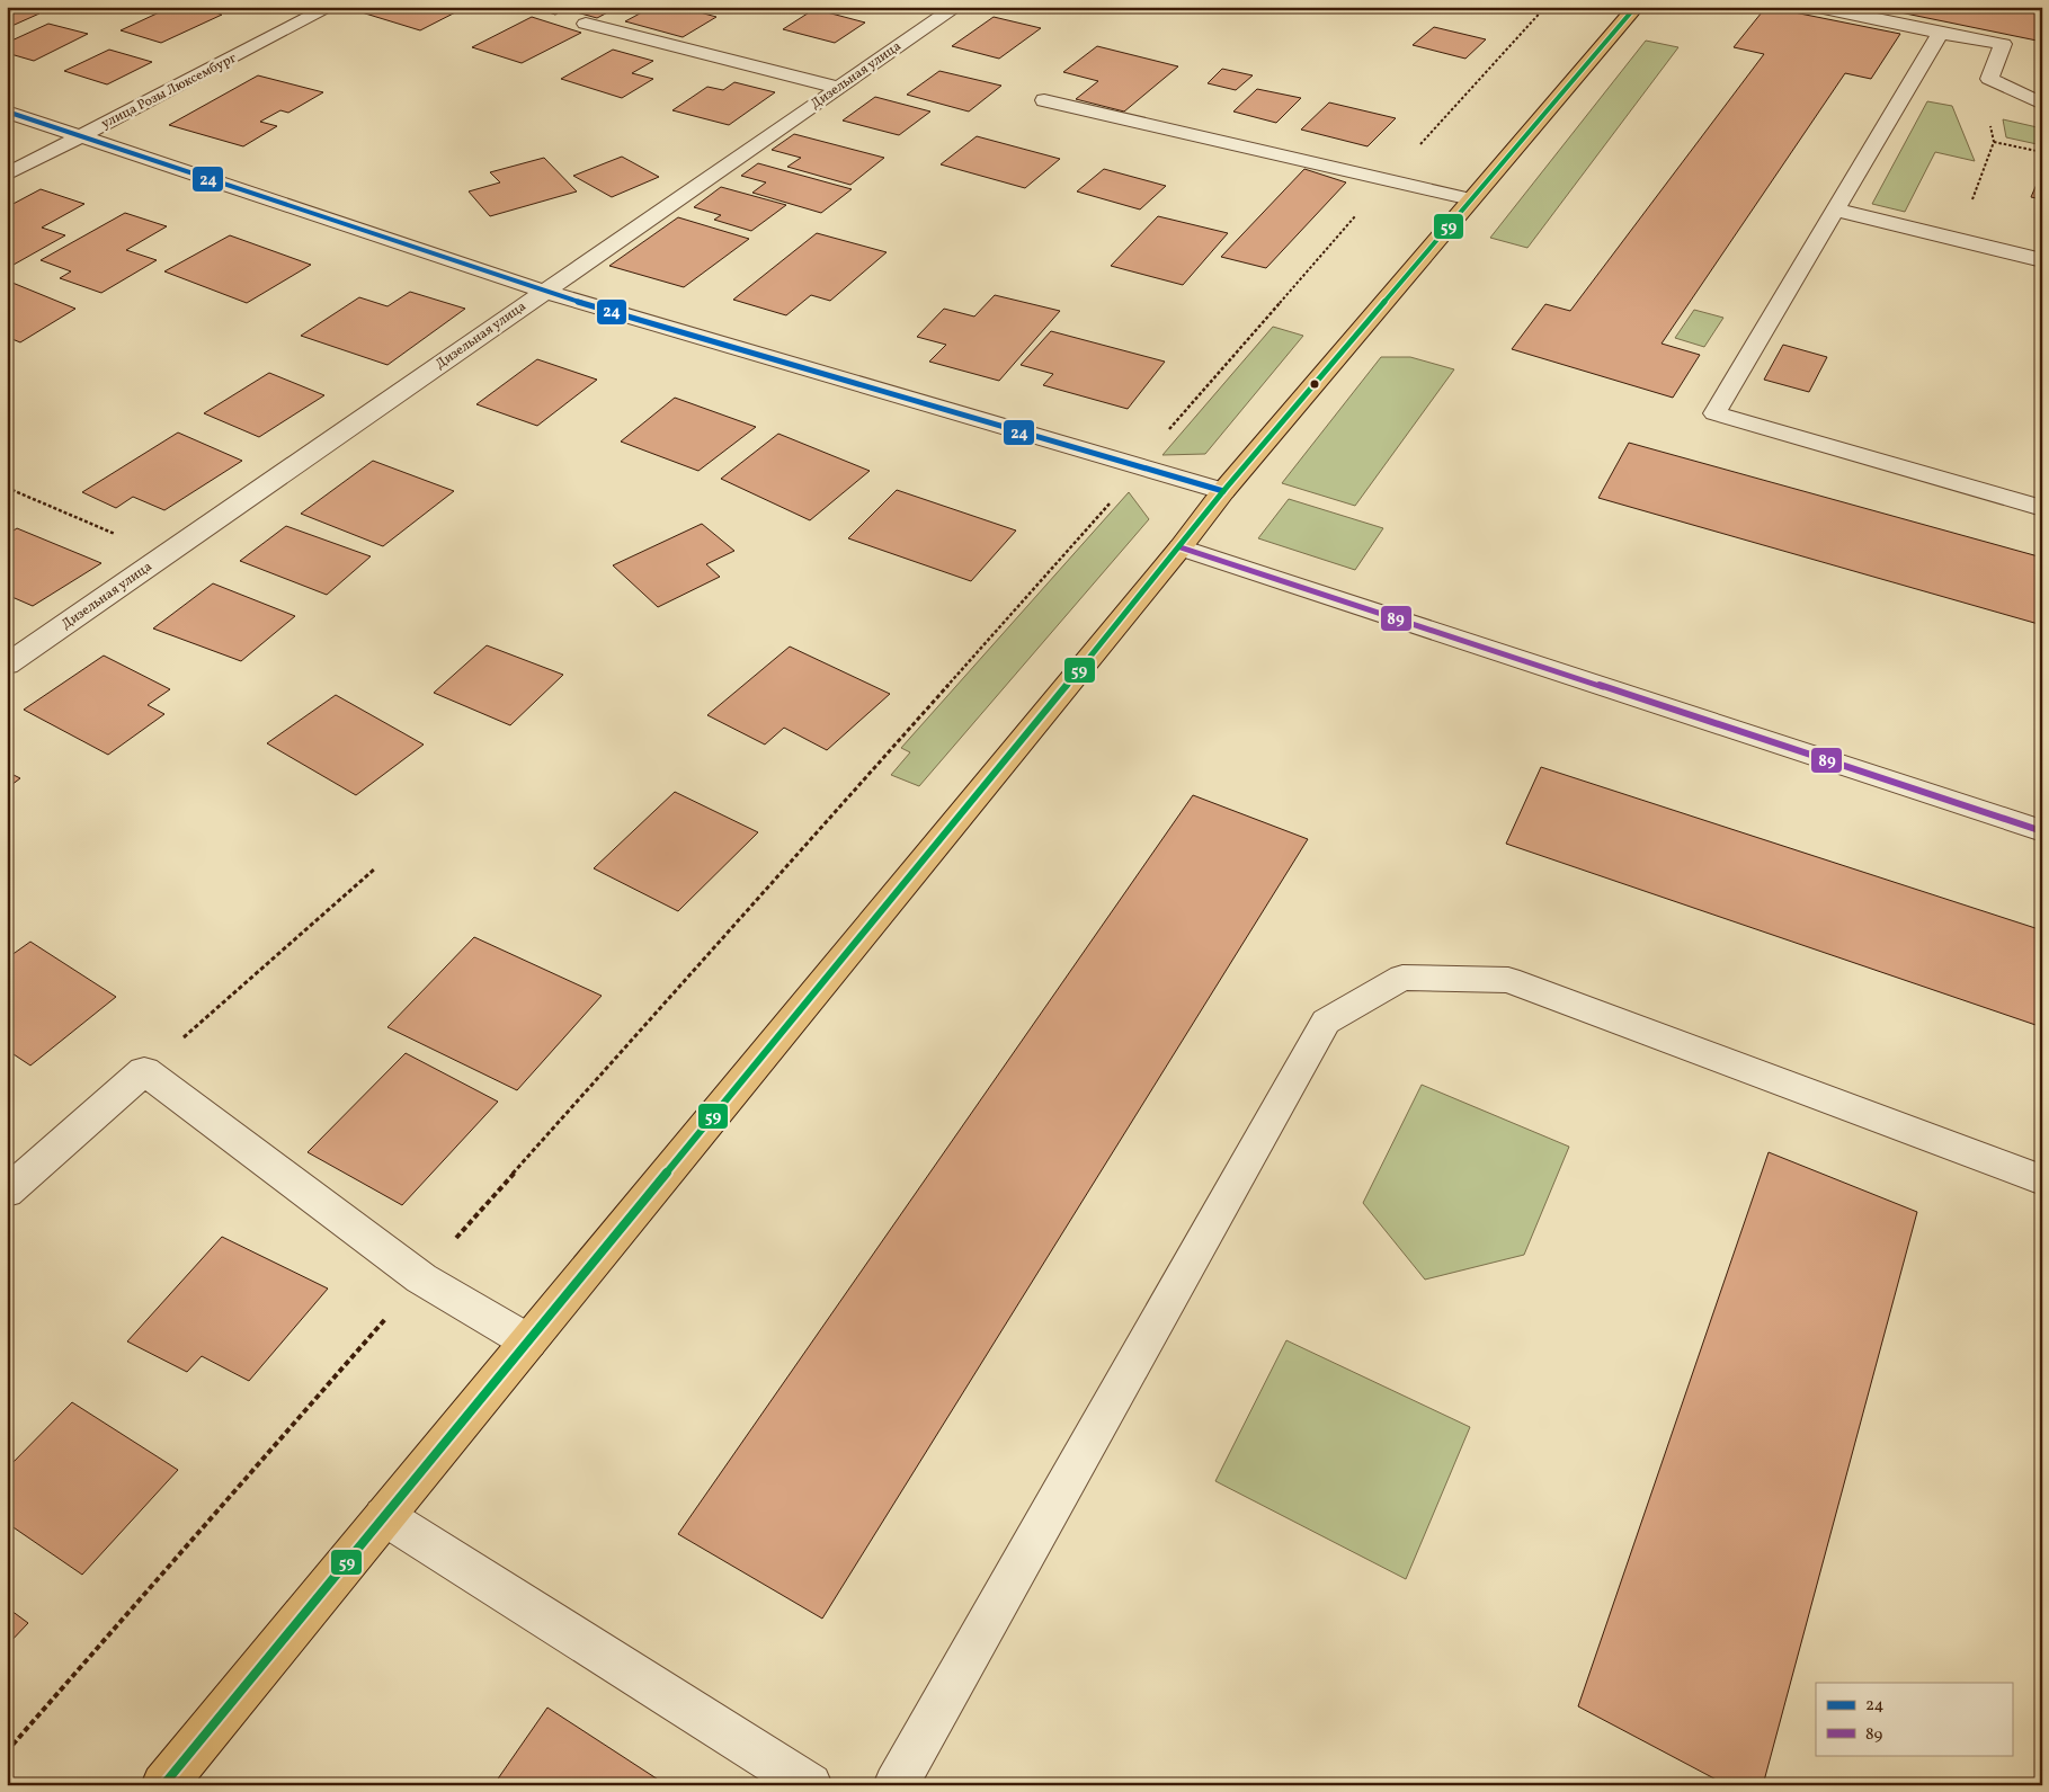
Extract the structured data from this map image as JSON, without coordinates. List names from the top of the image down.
{
  "streets": {
    "street": ["Дизельная улица", "улица Розы Люксембург"]
  },
  "lines": ["transit line 59", "transit line 24", "transit line 89"],
  "legend": ["24", "89"]
}
